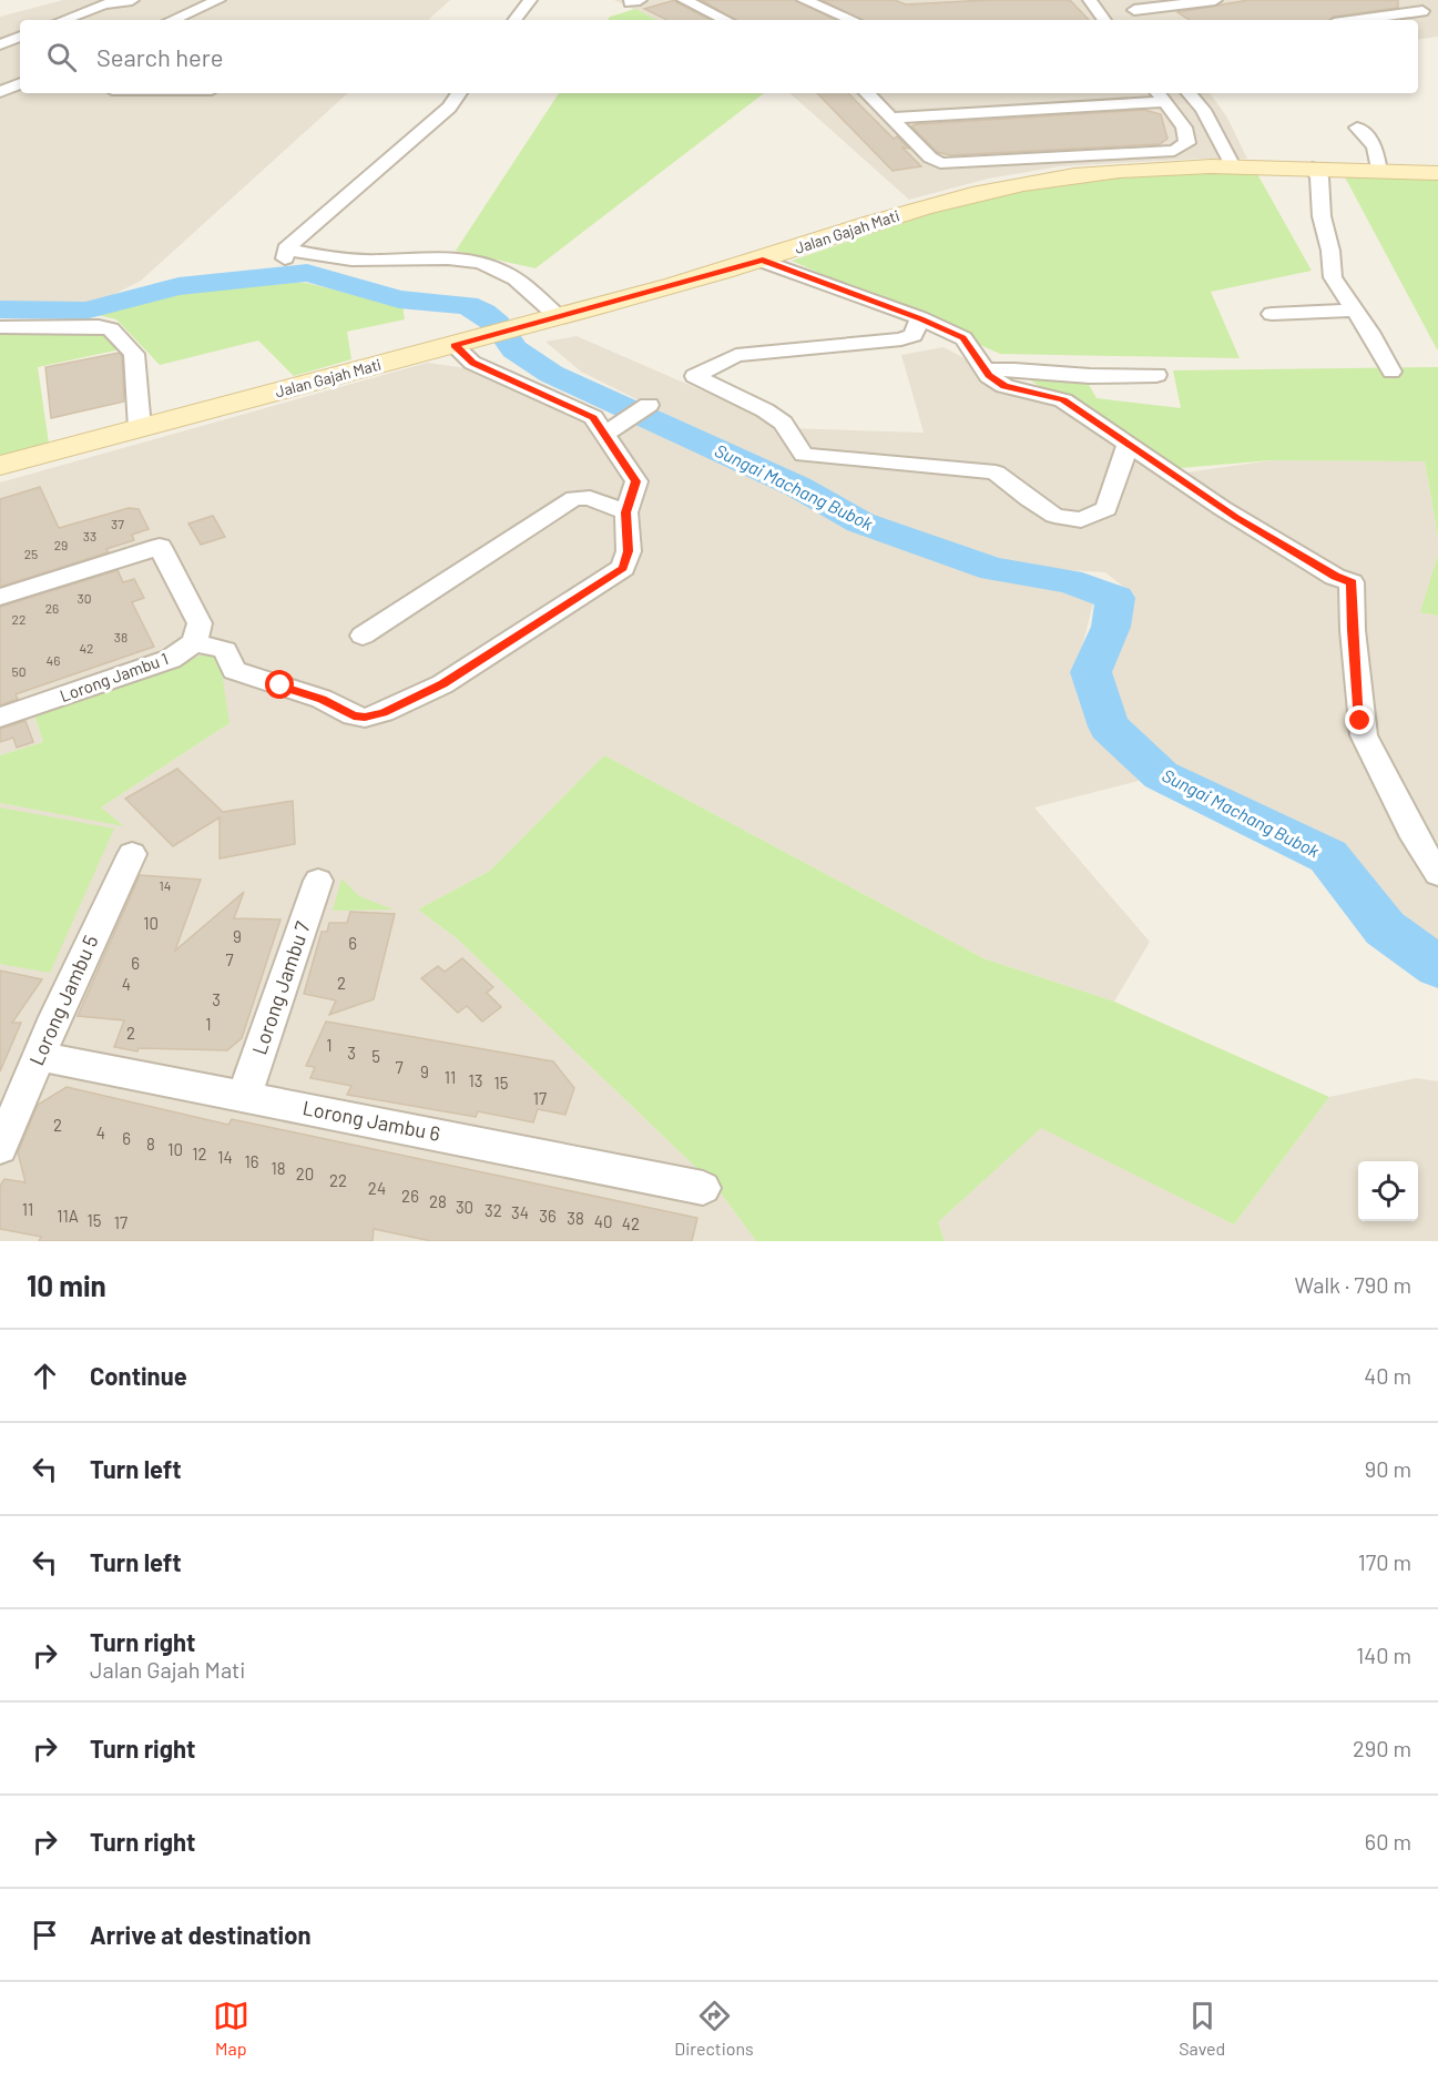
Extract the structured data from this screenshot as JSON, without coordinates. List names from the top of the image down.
{
  "streets": {
    "main road": ["Jalan Gajah Mati"],
    "street": [
      "Lorong Jambu 1",
      "Lorong Jambu 7",
      "Lorong Jambu 5",
      "Lorong Jambu 6"
    ]
  },
  "crossings": [
    ["Lorong Jambu 7", "Lorong Jambu 6"],
    ["Lorong Jambu 5", "Lorong Jambu 6"]
  ],
  "water": ["Sungai Machang Bubok"],
  "house_numbers": [
    "37",
    "33",
    "29",
    "25",
    "30",
    "26",
    "22",
    "38",
    "42",
    "46",
    "50",
    "14",
    "10",
    "9",
    "6",
    "7",
    "6",
    "2",
    "4",
    "3",
    "1",
    "2",
    "1",
    "3",
    "5",
    "7",
    "9",
    "11",
    "13",
    "15",
    "17",
    "2",
    "4",
    "6",
    "8",
    "10",
    "12",
    "14",
    "16",
    "18",
    "20",
    "22",
    "24",
    "26",
    "28",
    "30",
    "11",
    "32",
    "34",
    "11A",
    "36",
    "38",
    "15",
    "40",
    "17",
    "42"
  ],
  "page": {
    "search": "Search here",
    "heading": ["10 min", "Walk · 790 m"],
    "list": [
      ["Continue", "40 m"],
      ["Turn left", "90 m"],
      ["Turn left", "170 m"],
      ["Turn right", "Jalan Gajah Mati", "140 m"],
      ["Turn right", "290 m"],
      ["Turn right", "60 m"],
      "Arrive at destination"
    ],
    "nav": ["Map", "Directions", "Saved"]
  }
}
